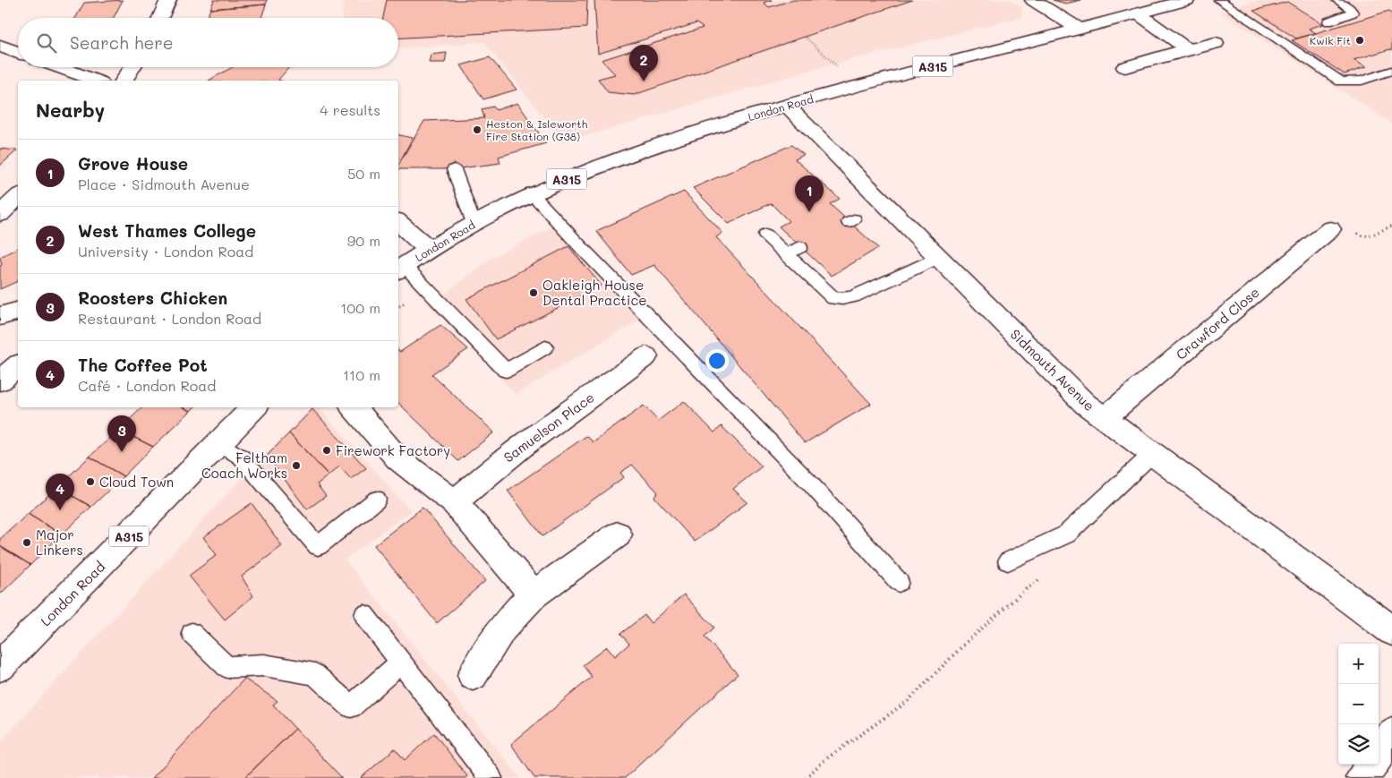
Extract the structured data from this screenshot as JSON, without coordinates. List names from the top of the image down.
{
  "streets": {
    "street": [
      "A315",
      "London Road",
      "Crawford Close",
      "Sidmouth Avenue",
      "Samuelson Place"
    ]
  },
  "crossings": [
    ["London Road", "Sidmouth Avenue"],
    ["Crawford Close", "Sidmouth Avenue"]
  ],
  "places": [
    "Kwik Fit",
    "Heston & Isleworth Fire Station (G38)",
    "Oakleigh House Dental Practice",
    "Firework Factory",
    "Feltham Coach Works",
    "Cloud Town",
    "Major Linkers"
  ],
  "page": {
    "search": "Search here",
    "pins": [
      "2",
      "1",
      "3",
      "4"
    ],
    "heading": ["Nearby", "4 results"],
    "list": [
      {
        "mark": "1",
        "name": "Grove House",
        "note": "Place · Sidmouth Avenue",
        "value": "50 m"
      },
      {
        "mark": "2",
        "name": "West Thames College",
        "note": "University · London Road",
        "value": "90 m"
      },
      {
        "mark": "3",
        "name": "Roosters Chicken",
        "note": "Restaurant · London Road",
        "value": "100 m"
      },
      {
        "mark": "4",
        "name": "The Coffee Pot",
        "note": "Café · London Road",
        "value": "110 m"
      }
    ],
    "map_buttons": ["+", "−"]
  }
}
